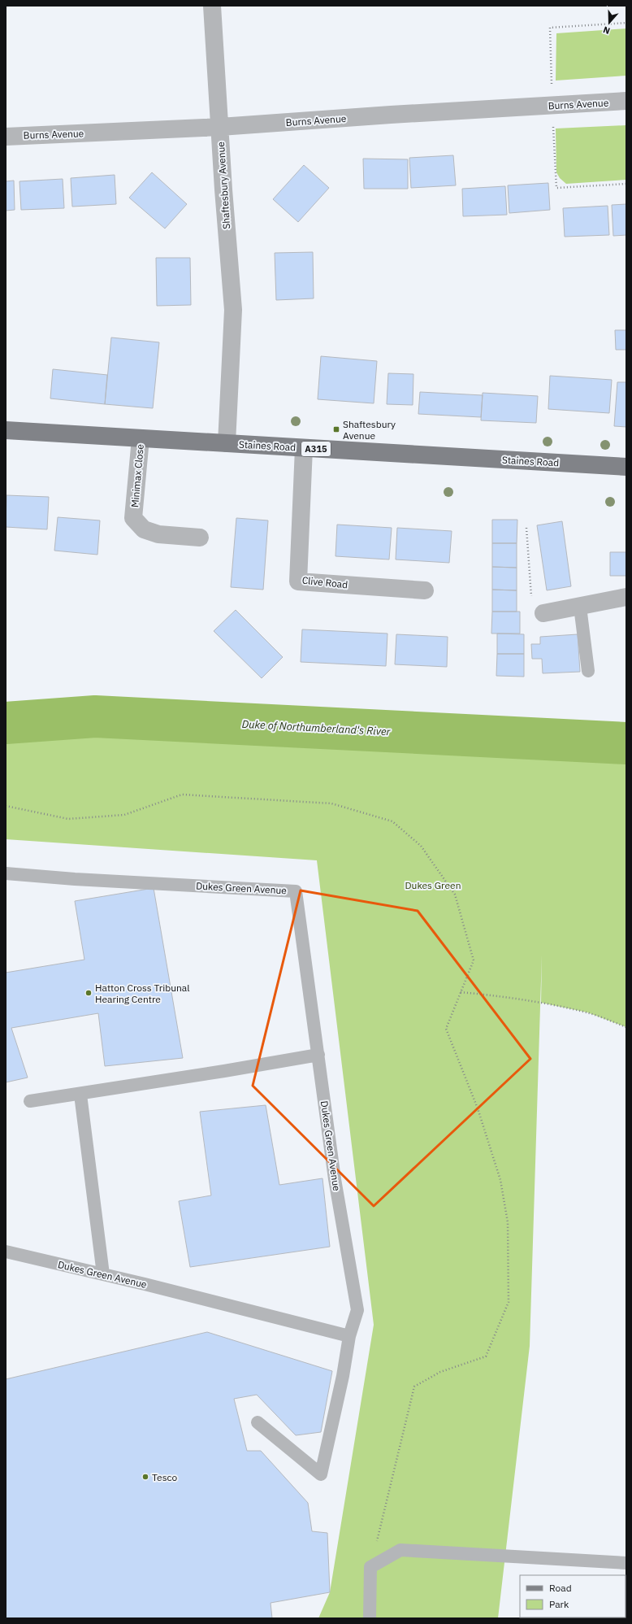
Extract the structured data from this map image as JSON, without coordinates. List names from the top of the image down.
{
  "streets": {
    "main road": ["Staines Road", "A315"],
    "street": [
      "Burns Avenue",
      "Shaftesbury Avenue",
      "Minimax Close",
      "Clive Road"
    ],
    "lane": ["Dukes Green Avenue"]
  },
  "crossings": [
    ["Burns Avenue", "Shaftesbury Avenue"],
    ["Shaftesbury Avenue", "Staines Road"],
    ["Staines Road", "Minimax Close"],
    ["Staines Road", "Clive Road"]
  ],
  "water": ["Duke of Northumberland's River"],
  "parks": ["Dukes Green"],
  "places": {
    "transit": ["Shaftesbury Avenue"],
    "other": ["Hatton Cross Tribunal Hearing Centre", "Tesco"]
  },
  "legend": ["Road", "Park"],
  "north": "bottom"
}
